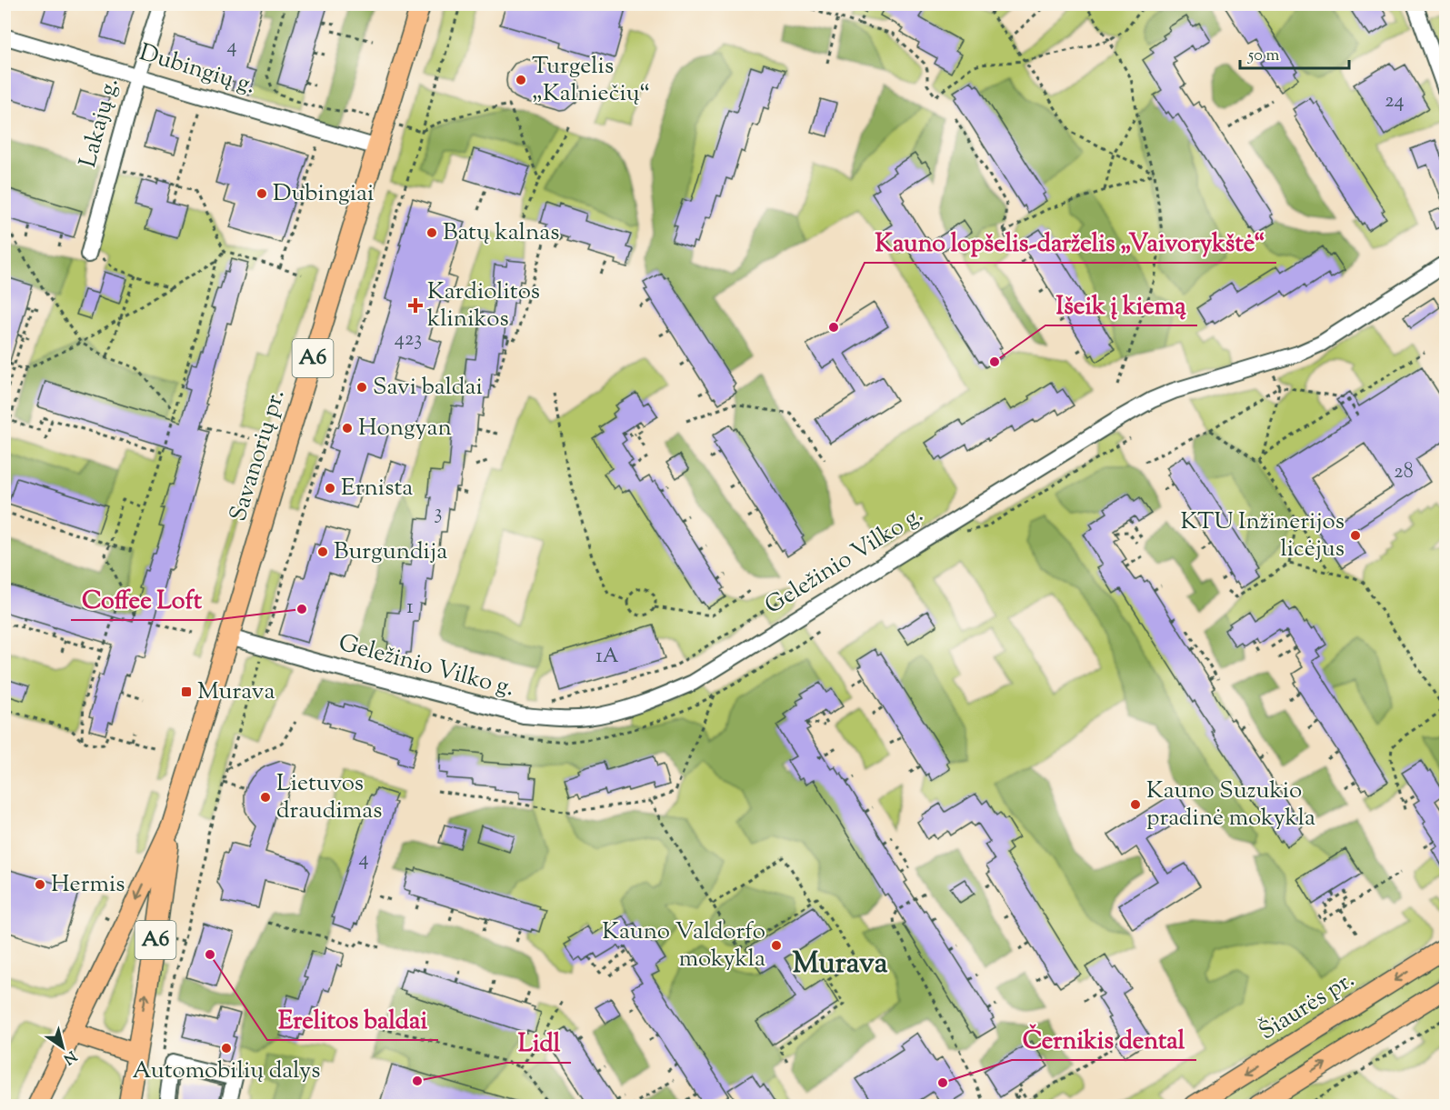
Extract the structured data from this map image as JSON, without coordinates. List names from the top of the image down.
{
  "streets": {
    "main road": ["A6", "Savanorių pr.", "Šiaurės pr."],
    "street": ["Dubingių g.", "Lakajų g.", "Geležinio Vilko g."]
  },
  "crossings": [
    ["Dubingių g.", "Lakajų g."],
    ["Dubingių g.", "Savanorių pr."],
    ["Savanorių pr.", "Geležinio Vilko g."]
  ],
  "districts": ["Murava"],
  "places": {
    "other": [
      "Turgelis „Kalniečių“",
      "Dubingiai",
      "Batų kalnas",
      "Kauno lopšelis-darželis „Vaivorykštė“",
      "Išeik į kiemą",
      "Savi baldai",
      "Hongyan",
      "Ernista",
      "KTU Inžinerijos licėjus",
      "Burgundija",
      "Coffee Loft",
      "Lietuvos draudimas",
      "Kauno Suzukio pradinė mokykla",
      "Hermis",
      "Kauno Valdorfo mokykla",
      "Erelitos baldai",
      "Automobilių dalys",
      "Lidl",
      "Černikis dental"
    ],
    "health": ["Kardiolitos klinikos"],
    "transit": ["Murava"]
  },
  "house_numbers": [
    "4",
    "24",
    "423",
    "28",
    "3",
    "1",
    "1A",
    "4"
  ],
  "scale_bar": "50 m",
  "north": "bottom right"
}
